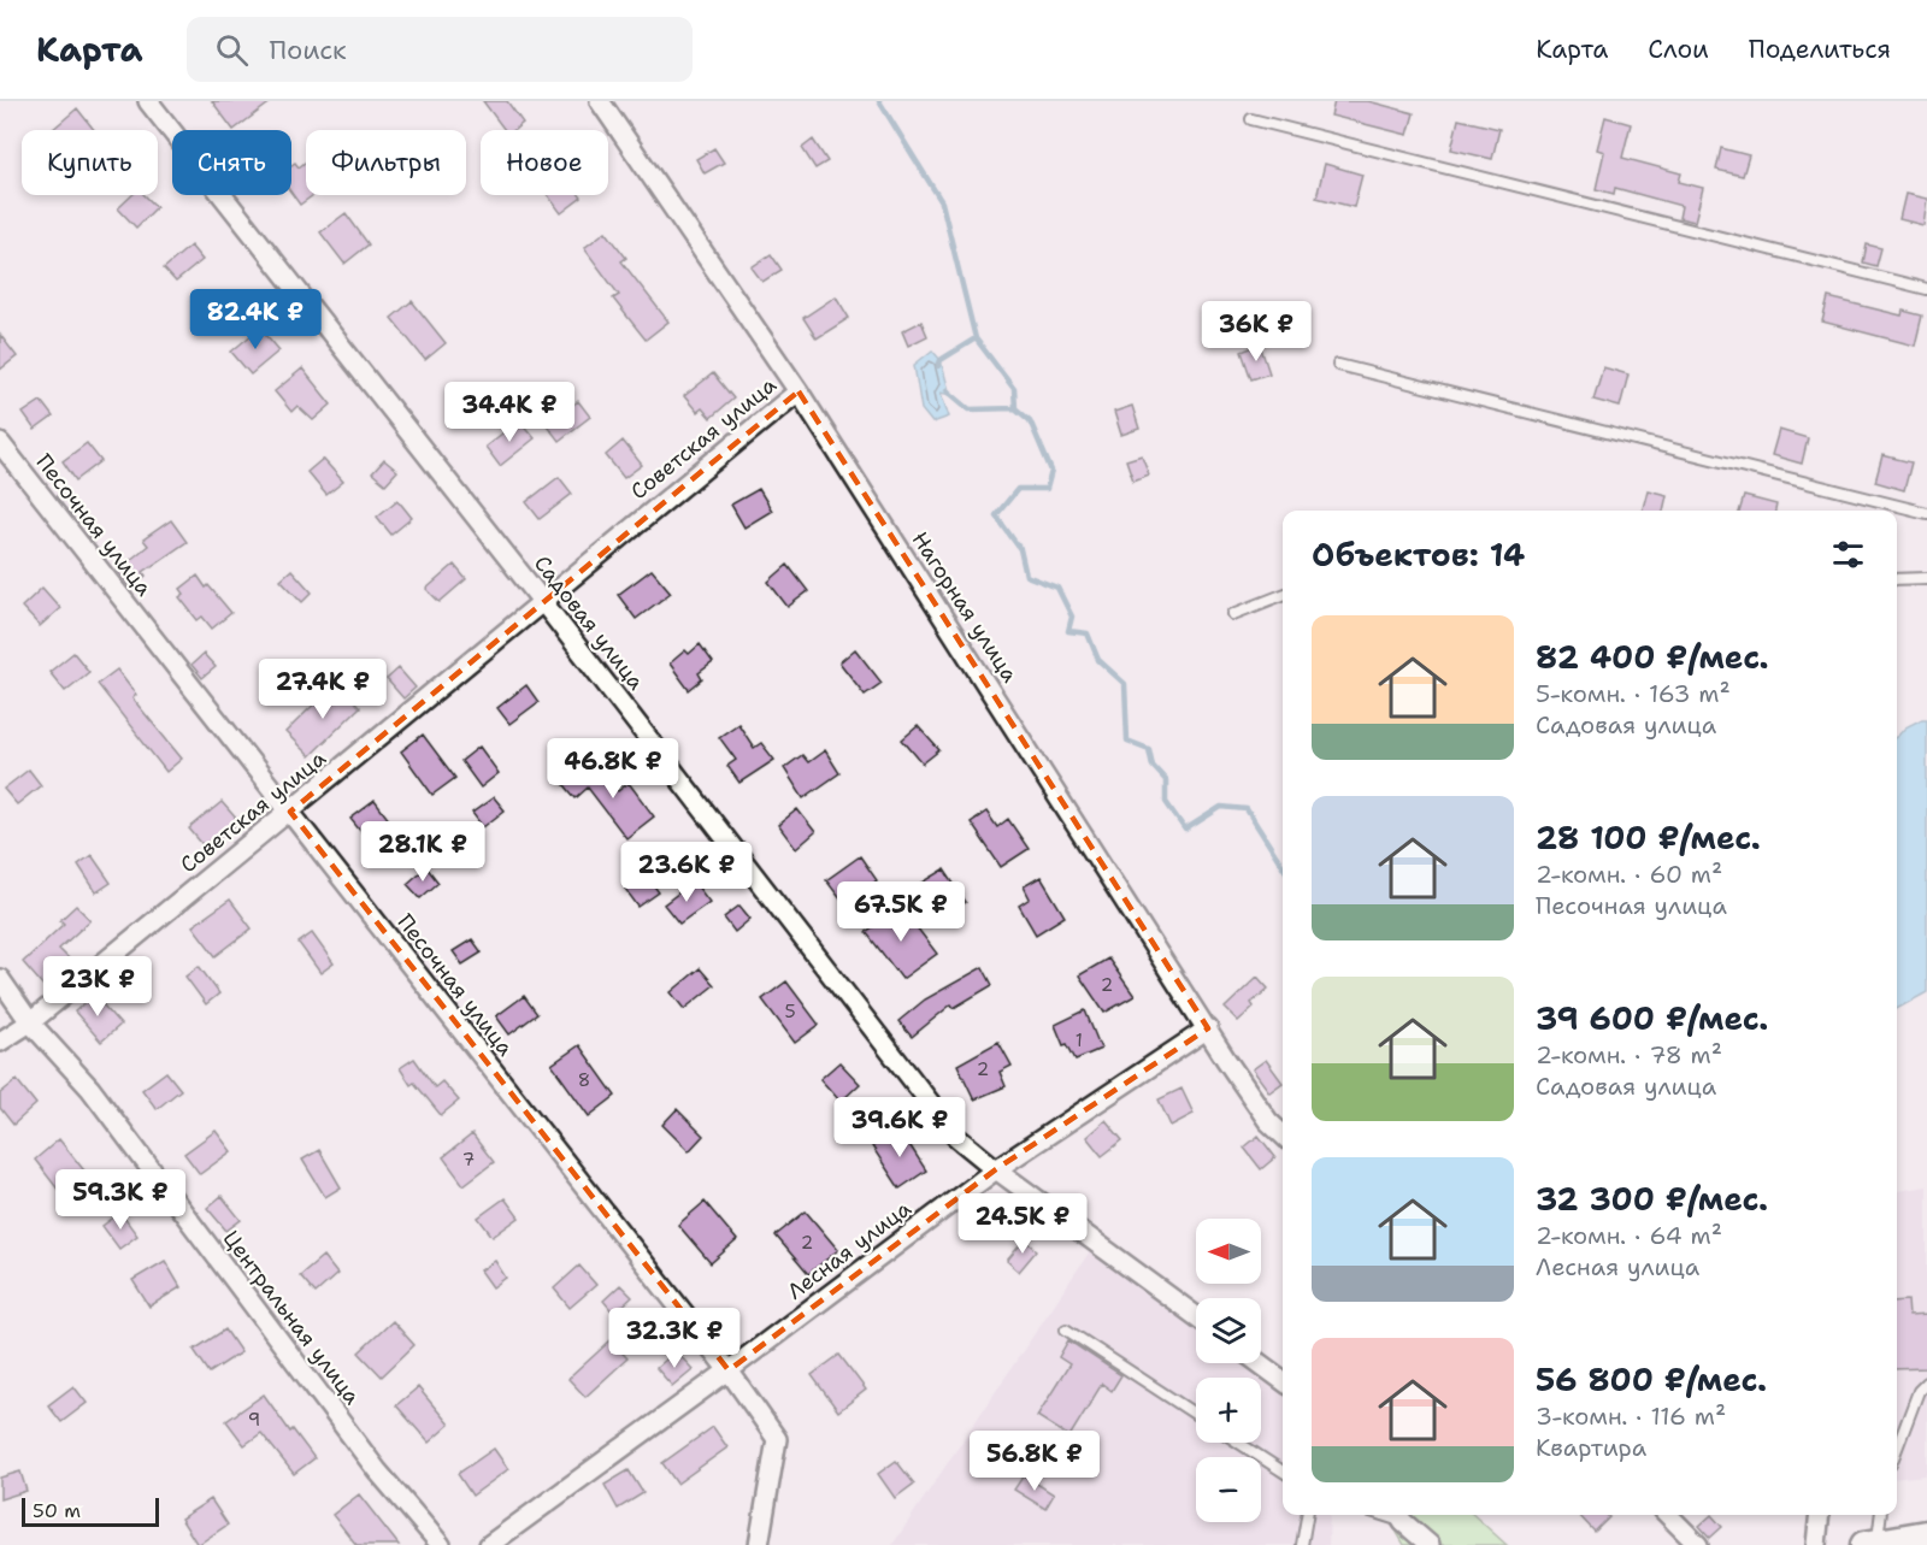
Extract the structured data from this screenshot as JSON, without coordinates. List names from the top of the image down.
{
  "streets": {
    "street": [
      "Советская улица",
      "Песочная улица",
      "Нагорная улица",
      "Садовая улица",
      "Лесная улица",
      "Центральная улица"
    ]
  },
  "crossings": [
    ["Советская улица", "Песочная улица"],
    ["Советская улица", "Нагорная улица"],
    ["Советская улица", "Садовая улица"],
    ["Советская улица", "Центральная улица"],
    ["Песочная улица", "Лесная улица"],
    ["Нагорная улица", "Лесная улица"],
    ["Садовая улица", "Лесная улица"]
  ],
  "house_numbers": [
    "2",
    "5",
    "1",
    "2",
    "8",
    "7",
    "2",
    "9"
  ],
  "scale_bar": "50 m",
  "north": "left",
  "page": {
    "header": "Карта",
    "search": "Поиск",
    "nav": ["Карта", "Слои", "Поделиться"],
    "chip": [
      "Купить",
      "Снять",
      "Фильтры",
      "Новое"
    ],
    "price": [
      "82.4K ₽",
      "36K ₽",
      "34.4K ₽",
      "27.4K ₽",
      "46.8K ₽",
      "28.1K ₽",
      "23.6K ₽",
      "67.5K ₽",
      "23K ₽",
      "39.6K ₽",
      "59.3K ₽",
      "24.5K ₽",
      "32.3K ₽",
      "56.8K ₽"
    ],
    "heading": "Объектов: 14",
    "list": [
      {
        "name": "82 400 ₽/мес.",
        "note": "5-комн. · 163 m² · Садовая улица"
      },
      {
        "name": "28 100 ₽/мес.",
        "note": "2-комн. · 60 m² · Песочная улица"
      },
      {
        "name": "39 600 ₽/мес.",
        "note": "2-комн. · 78 m² · Садовая улица"
      },
      {
        "name": "32 300 ₽/мес.",
        "note": "2-комн. · 64 m² · Лесная улица"
      },
      {
        "name": "56 800 ₽/мес.",
        "note": "3-комн. · 116 m² · Квартира"
      }
    ],
    "map_buttons": ["+", "−"],
    "scale": "50 m"
  }
}
